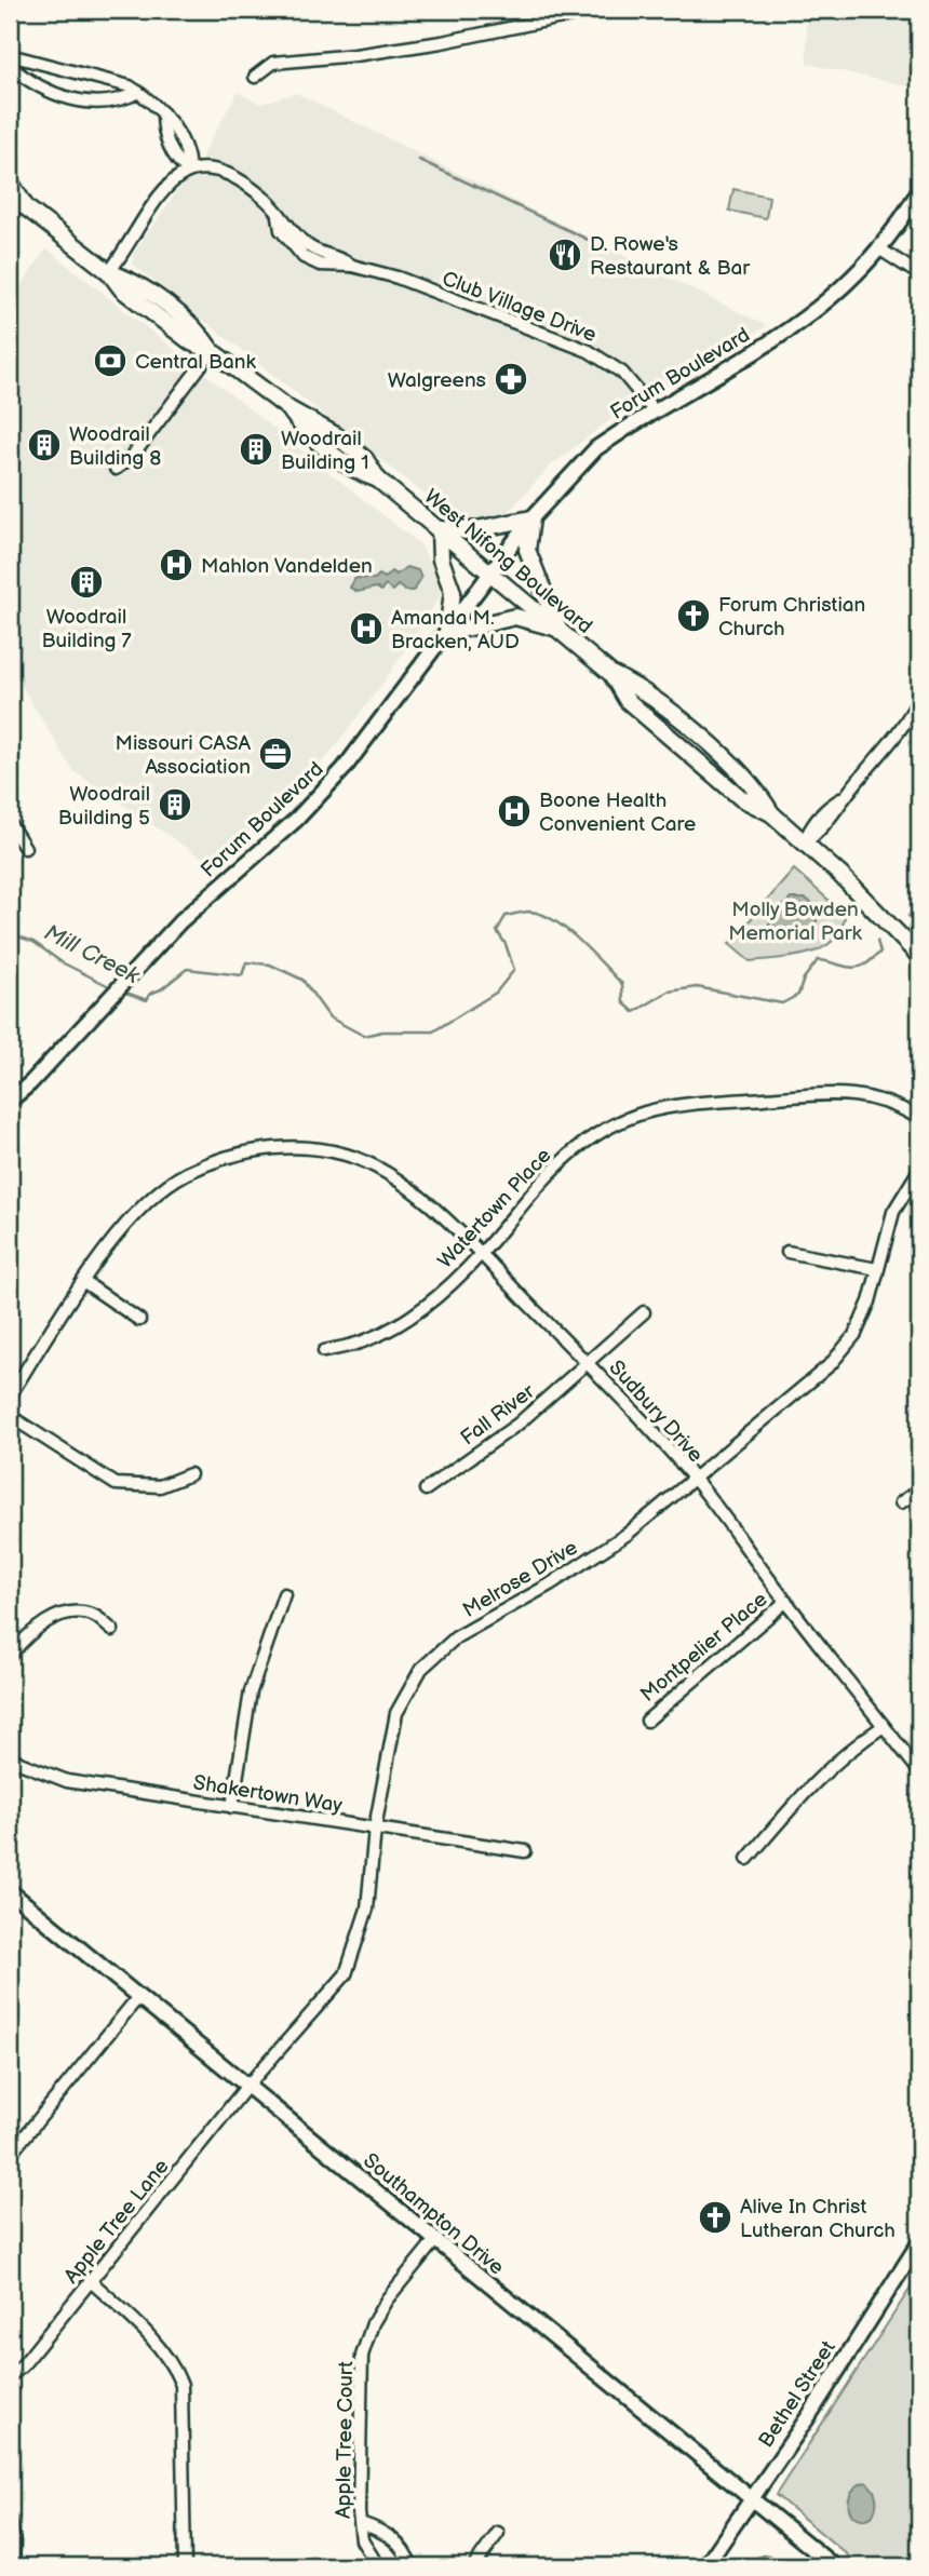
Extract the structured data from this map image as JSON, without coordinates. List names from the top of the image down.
{
  "streets": {
    "main road": ["West Nifong Boulevard"],
    "street": [
      "Club Village Drive",
      "Forum Boulevard",
      "Watertown Place",
      "Sudbury Drive",
      "Fall River",
      "Melrose Drive",
      "Montpelier Place",
      "Shakertown Way",
      "Southampton Drive",
      "Apple Tree Lane",
      "Bethel Street",
      "Apple Tree Court"
    ]
  },
  "crossings": [
    ["Club Village Drive", "Forum Boulevard"],
    ["Forum Boulevard", "West Nifong Boulevard"],
    ["Watertown Place", "Sudbury Drive"],
    ["Sudbury Drive", "Fall River"],
    ["Sudbury Drive", "Melrose Drive"],
    ["Sudbury Drive", "Montpelier Place"],
    ["Melrose Drive", "Shakertown Way"],
    ["Melrose Drive", "Southampton Drive"],
    ["Melrose Drive", "Apple Tree Lane"],
    ["Southampton Drive", "Apple Tree Lane"],
    ["Southampton Drive", "Bethel Street"],
    ["Southampton Drive", "Apple Tree Court"]
  ],
  "water": ["Mill Creek"],
  "parks": ["Molly Bowden Memorial Park"],
  "places": {
    "restaurant": ["D. Rowe's Restaurant & Bar"],
    "bank": ["Central Bank"],
    "pharmacy": ["Walgreens"],
    "building": [
      "Woodrail Building 8",
      "Woodrail Building 1",
      "Woodrail Building 7",
      "Woodrail Building 5"
    ],
    "hospital": ["Mahlon Vandelden", "Amanda M. Bracken, AUD", "Boone Health Convenient Care"],
    "church": ["Forum Christian Church", "Alive In Christ Lutheran Church"],
    "office": ["Missouri CASA Association"]
  }
}
